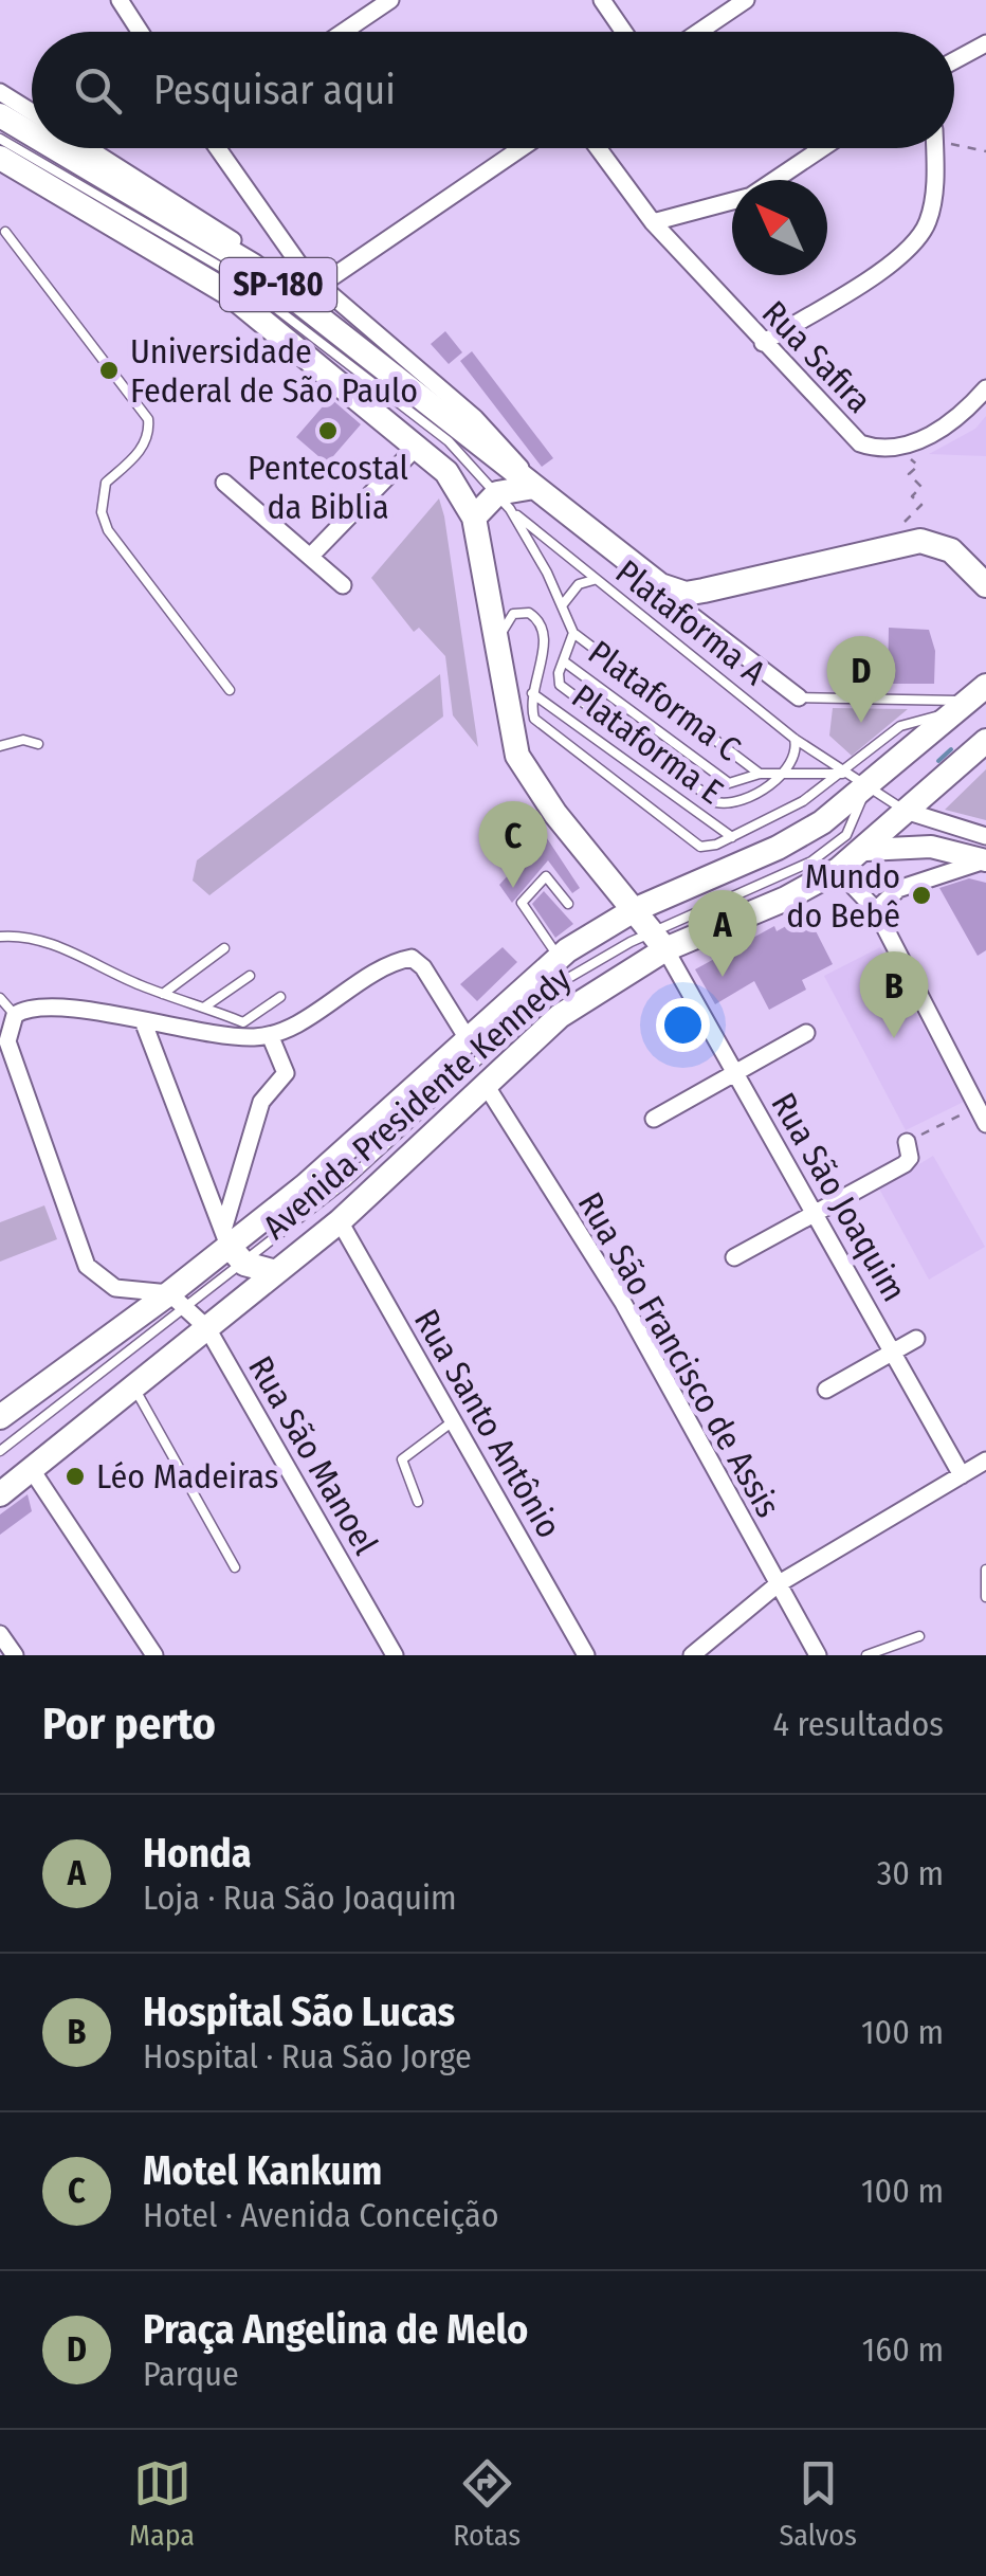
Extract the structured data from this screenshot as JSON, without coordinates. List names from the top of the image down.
{
  "streets": {
    "main road": ["SP-180", "Avenida Presidente Kennedy"],
    "street": [
      "Rua Safira",
      "Rua São Joaquim",
      "Rua São Francisco de Assis",
      "Rua Santo Antônio",
      "Rua São Manoel"
    ],
    "lane": ["Plataforma A", "Plataforma C", "Plataforma E"]
  },
  "crossings": [
    ["Plataforma A", "Avenida Presidente Kennedy"],
    ["Avenida Presidente Kennedy", "Rua São Joaquim"],
    ["Avenida Presidente Kennedy", "Rua São Francisco de Assis"],
    ["Avenida Presidente Kennedy", "Rua Santo Antônio"],
    ["Avenida Presidente Kennedy", "Rua São Manoel"]
  ],
  "places": [
    "Universidade Federal de São Paulo",
    "Pentecostal da Biblia",
    "Mundo do Bebê",
    "Léo Madeiras"
  ],
  "north": "top left",
  "page": {
    "search": "Pesquisar aqui",
    "pins": [
      "D",
      "C",
      "A",
      "B"
    ],
    "heading": ["Por perto", "4 resultados"],
    "list": [
      {
        "mark": "A",
        "name": "Honda",
        "note": "Loja · Rua São Joaquim",
        "value": "30 m"
      },
      {
        "mark": "B",
        "name": "Hospital São Lucas",
        "note": "Hospital · Rua São Jorge",
        "value": "100 m"
      },
      {
        "mark": "C",
        "name": "Motel Kankum",
        "note": "Hotel · Avenida Conceição",
        "value": "100 m"
      },
      {
        "mark": "D",
        "name": "Praça Angelina de Melo",
        "note": "Parque",
        "value": "160 m"
      }
    ],
    "nav": ["Mapa", "Rotas", "Salvos"]
  }
}
